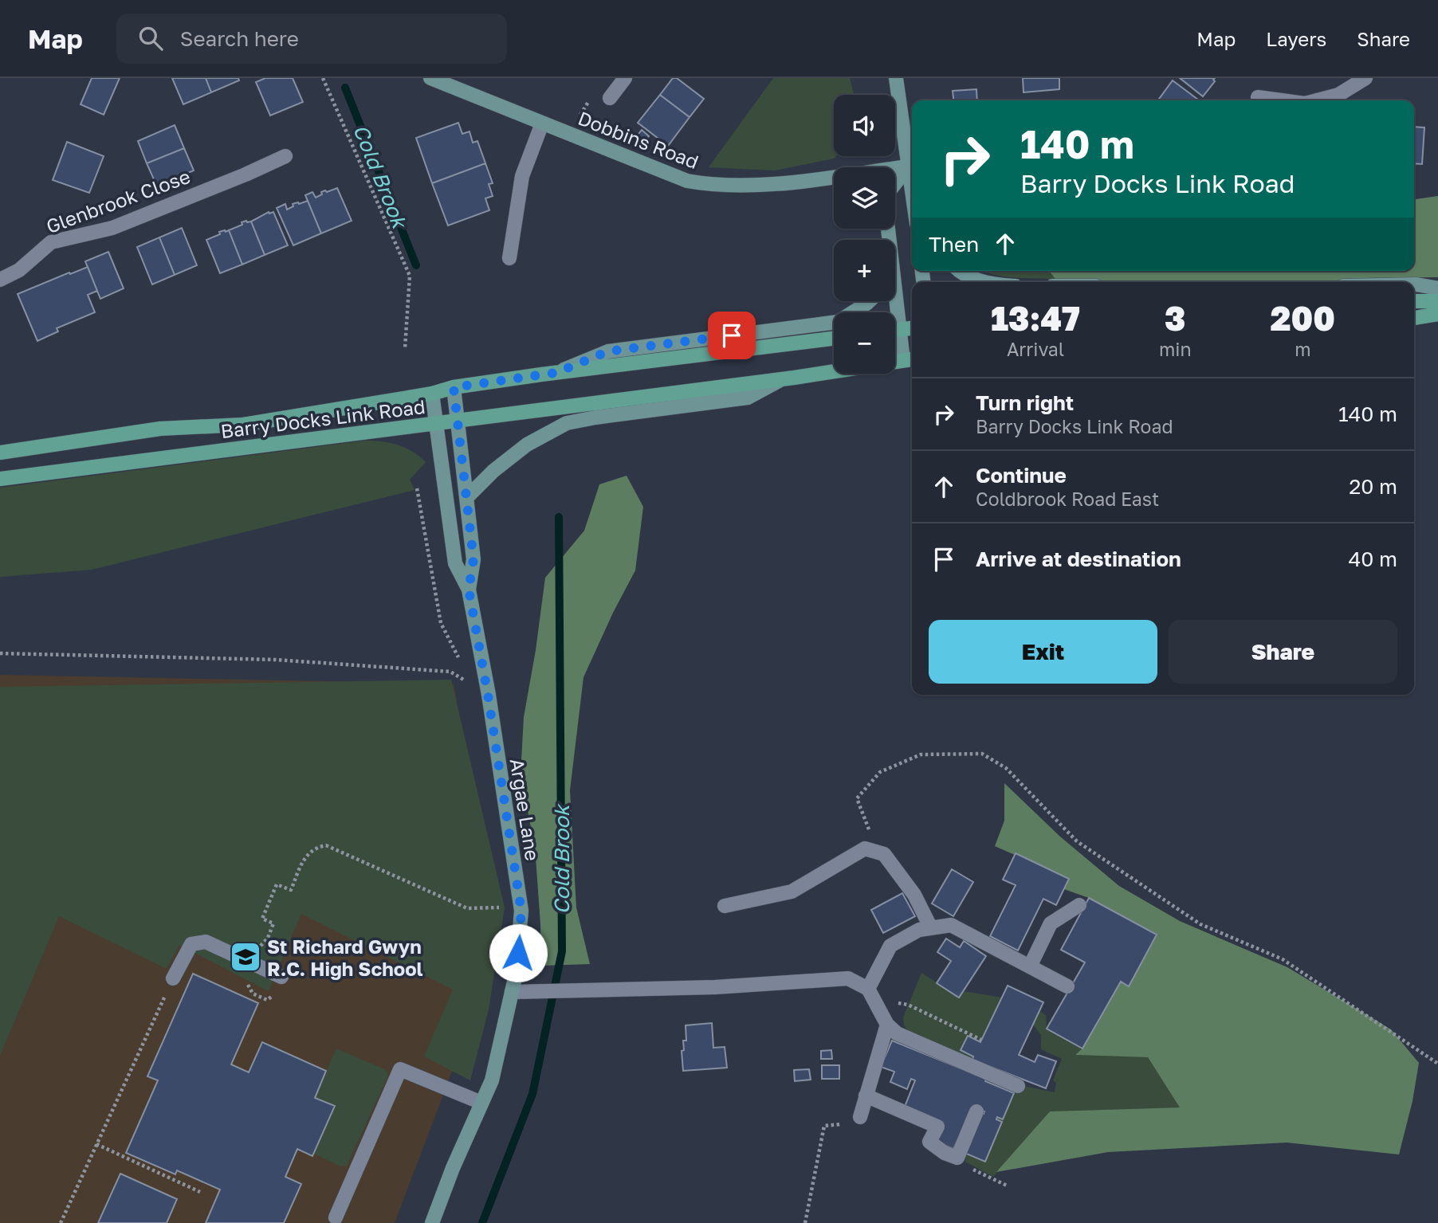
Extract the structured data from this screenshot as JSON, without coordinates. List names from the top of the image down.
{
  "streets": {
    "main road": ["Barry Docks Link Road"],
    "street": ["Dobbins Road", "Glenbrook Close", "Argae Lane"]
  },
  "crossings": [
    ["Barry Docks Link Road", "Argae Lane"]
  ],
  "water": ["Cold Brook"],
  "places": {
    "school or university": ["St Richard Gwyn R.C. High School"]
  },
  "page": {
    "header": "Map",
    "search": "Search here",
    "nav": ["Map", "Layers", "Share"],
    "map_buttons": ["+", "−"],
    "turn": ["140 m", "Barry Docks Link Road"],
    "then": "Then",
    "eta": [
      "13:47",
      "Arrival",
      "3",
      "min",
      "200",
      "m"
    ],
    "list": [
      {
        "name": "Turn right",
        "note": "Barry Docks Link Road",
        "value": "140 m"
      },
      {
        "name": "Continue",
        "note": "Coldbrook Road East",
        "value": "20 m"
      },
      {
        "name": "Arrive at destination",
        "value": "40 m"
      }
    ],
    "buttons": ["Exit", "Share"]
  }
}
